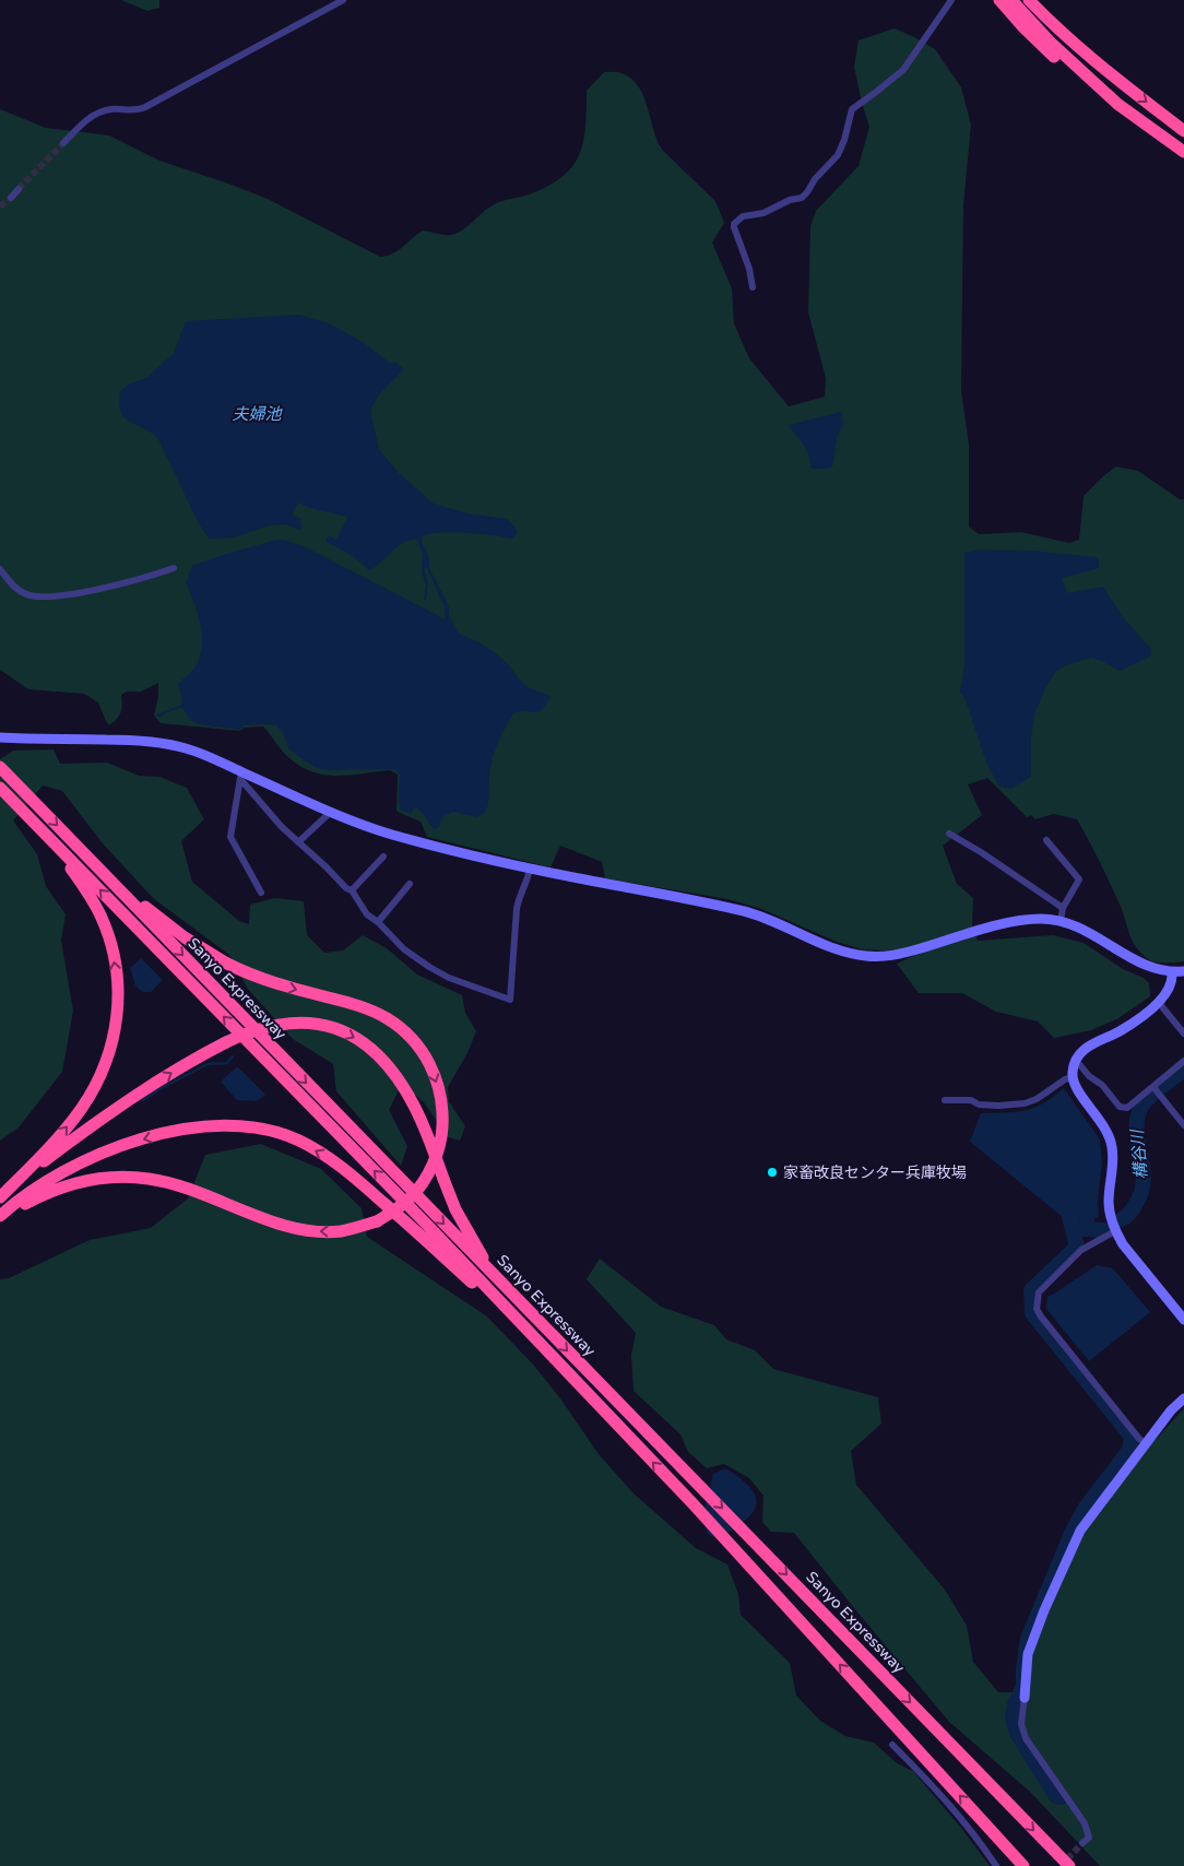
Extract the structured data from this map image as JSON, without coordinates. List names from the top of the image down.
{
  "streets": {
    "highway": ["Sanyo Expressway"]
  },
  "water": ["夫婦池", "構谷川"],
  "places": ["家畜改良センター兵庫牧場"]
}
